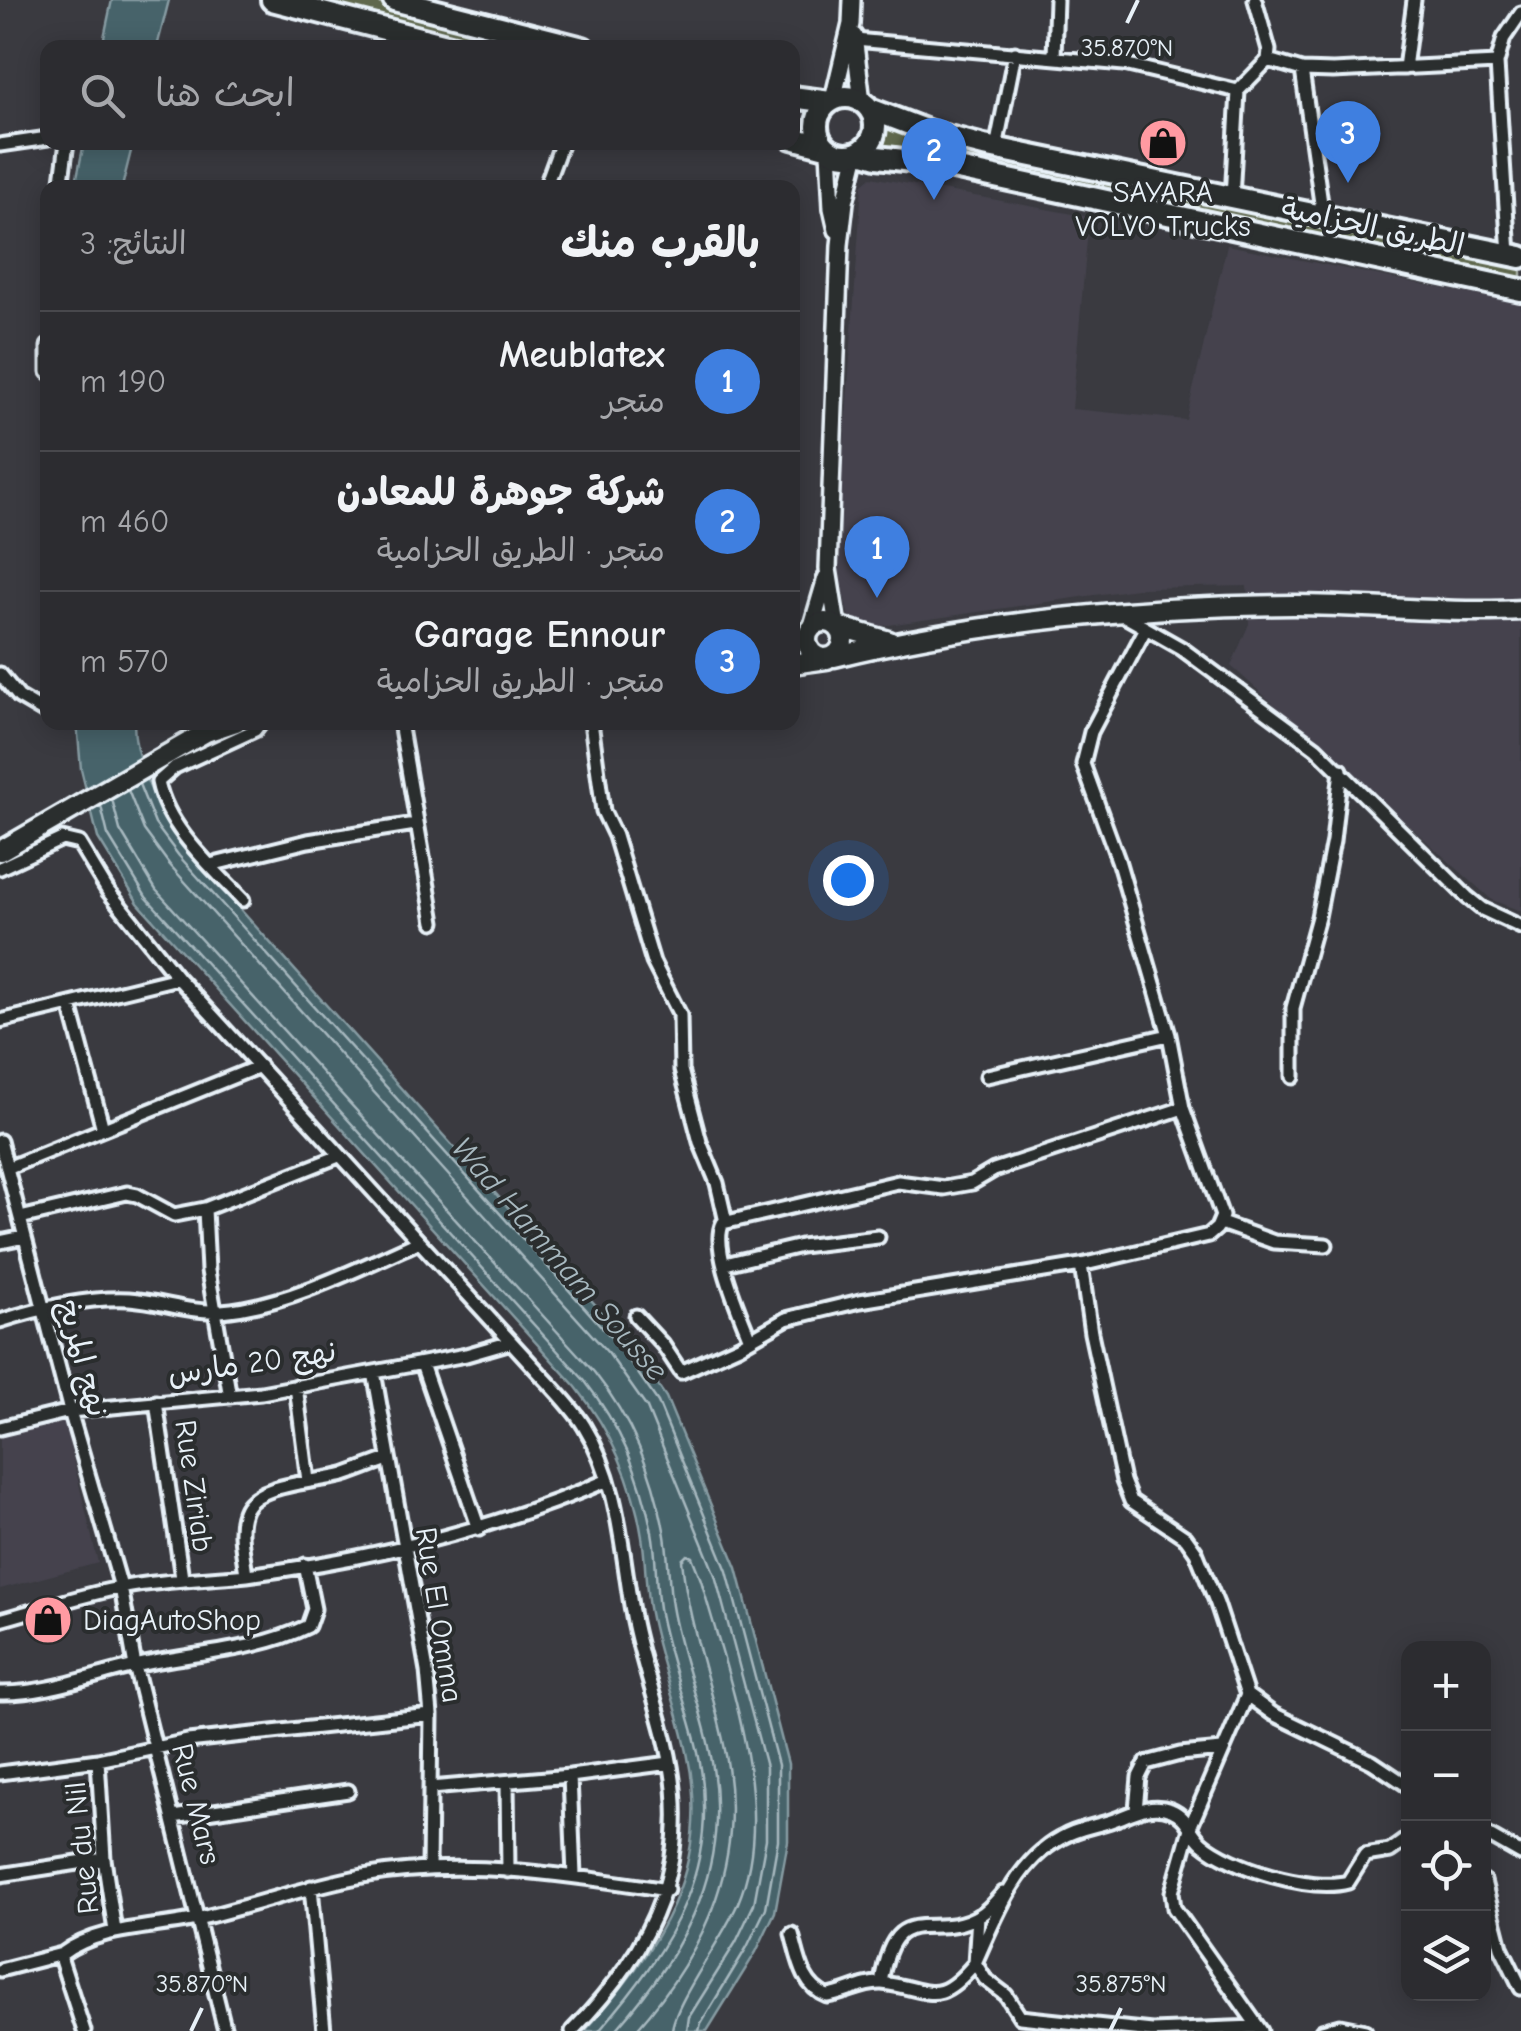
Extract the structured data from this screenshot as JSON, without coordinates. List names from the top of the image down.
{
  "streets": {
    "highway": ["الطريق الحزامية"],
    "street": [
      "نهج المريخ",
      "نهج 20 مارس",
      "Rue Ziriab",
      "Rue El Omma",
      "Rue Mars",
      "Rue du Nil"
    ]
  },
  "crossings": [
    ["نهج المريخ", "نهج 20 مارس"],
    ["نهج المريخ", "Rue Mars"],
    ["نهج 20 مارس", "Rue Ziriab"],
    ["نهج 20 مارس", "Rue El Omma"]
  ],
  "water": ["Wad Hammam Sousse"],
  "places": {
    "shop": ["SAYARA VOLVO Trucks", "DiagAutoShop"]
  },
  "page": {
    "search": "ابحث هنا",
    "pins": ["3", "2", "1"],
    "heading": ["بالقرب منك", "النتائج: 3"],
    "list": [
      {
        "mark": "1",
        "name": "Meublatex",
        "note": "متجر",
        "value": "190 m"
      },
      {
        "mark": "2",
        "name": "شركة جوهرة للمعادن",
        "note": "متجر · الطريق الحزامية",
        "value": "460 m"
      },
      {
        "mark": "3",
        "name": "Garage Ennour",
        "note": "متجر · الطريق الحزامية",
        "value": "570 m"
      }
    ],
    "map_buttons": ["+", "−"]
  },
  "coordinates": ["35.870°N", "35.875°N"]
}
